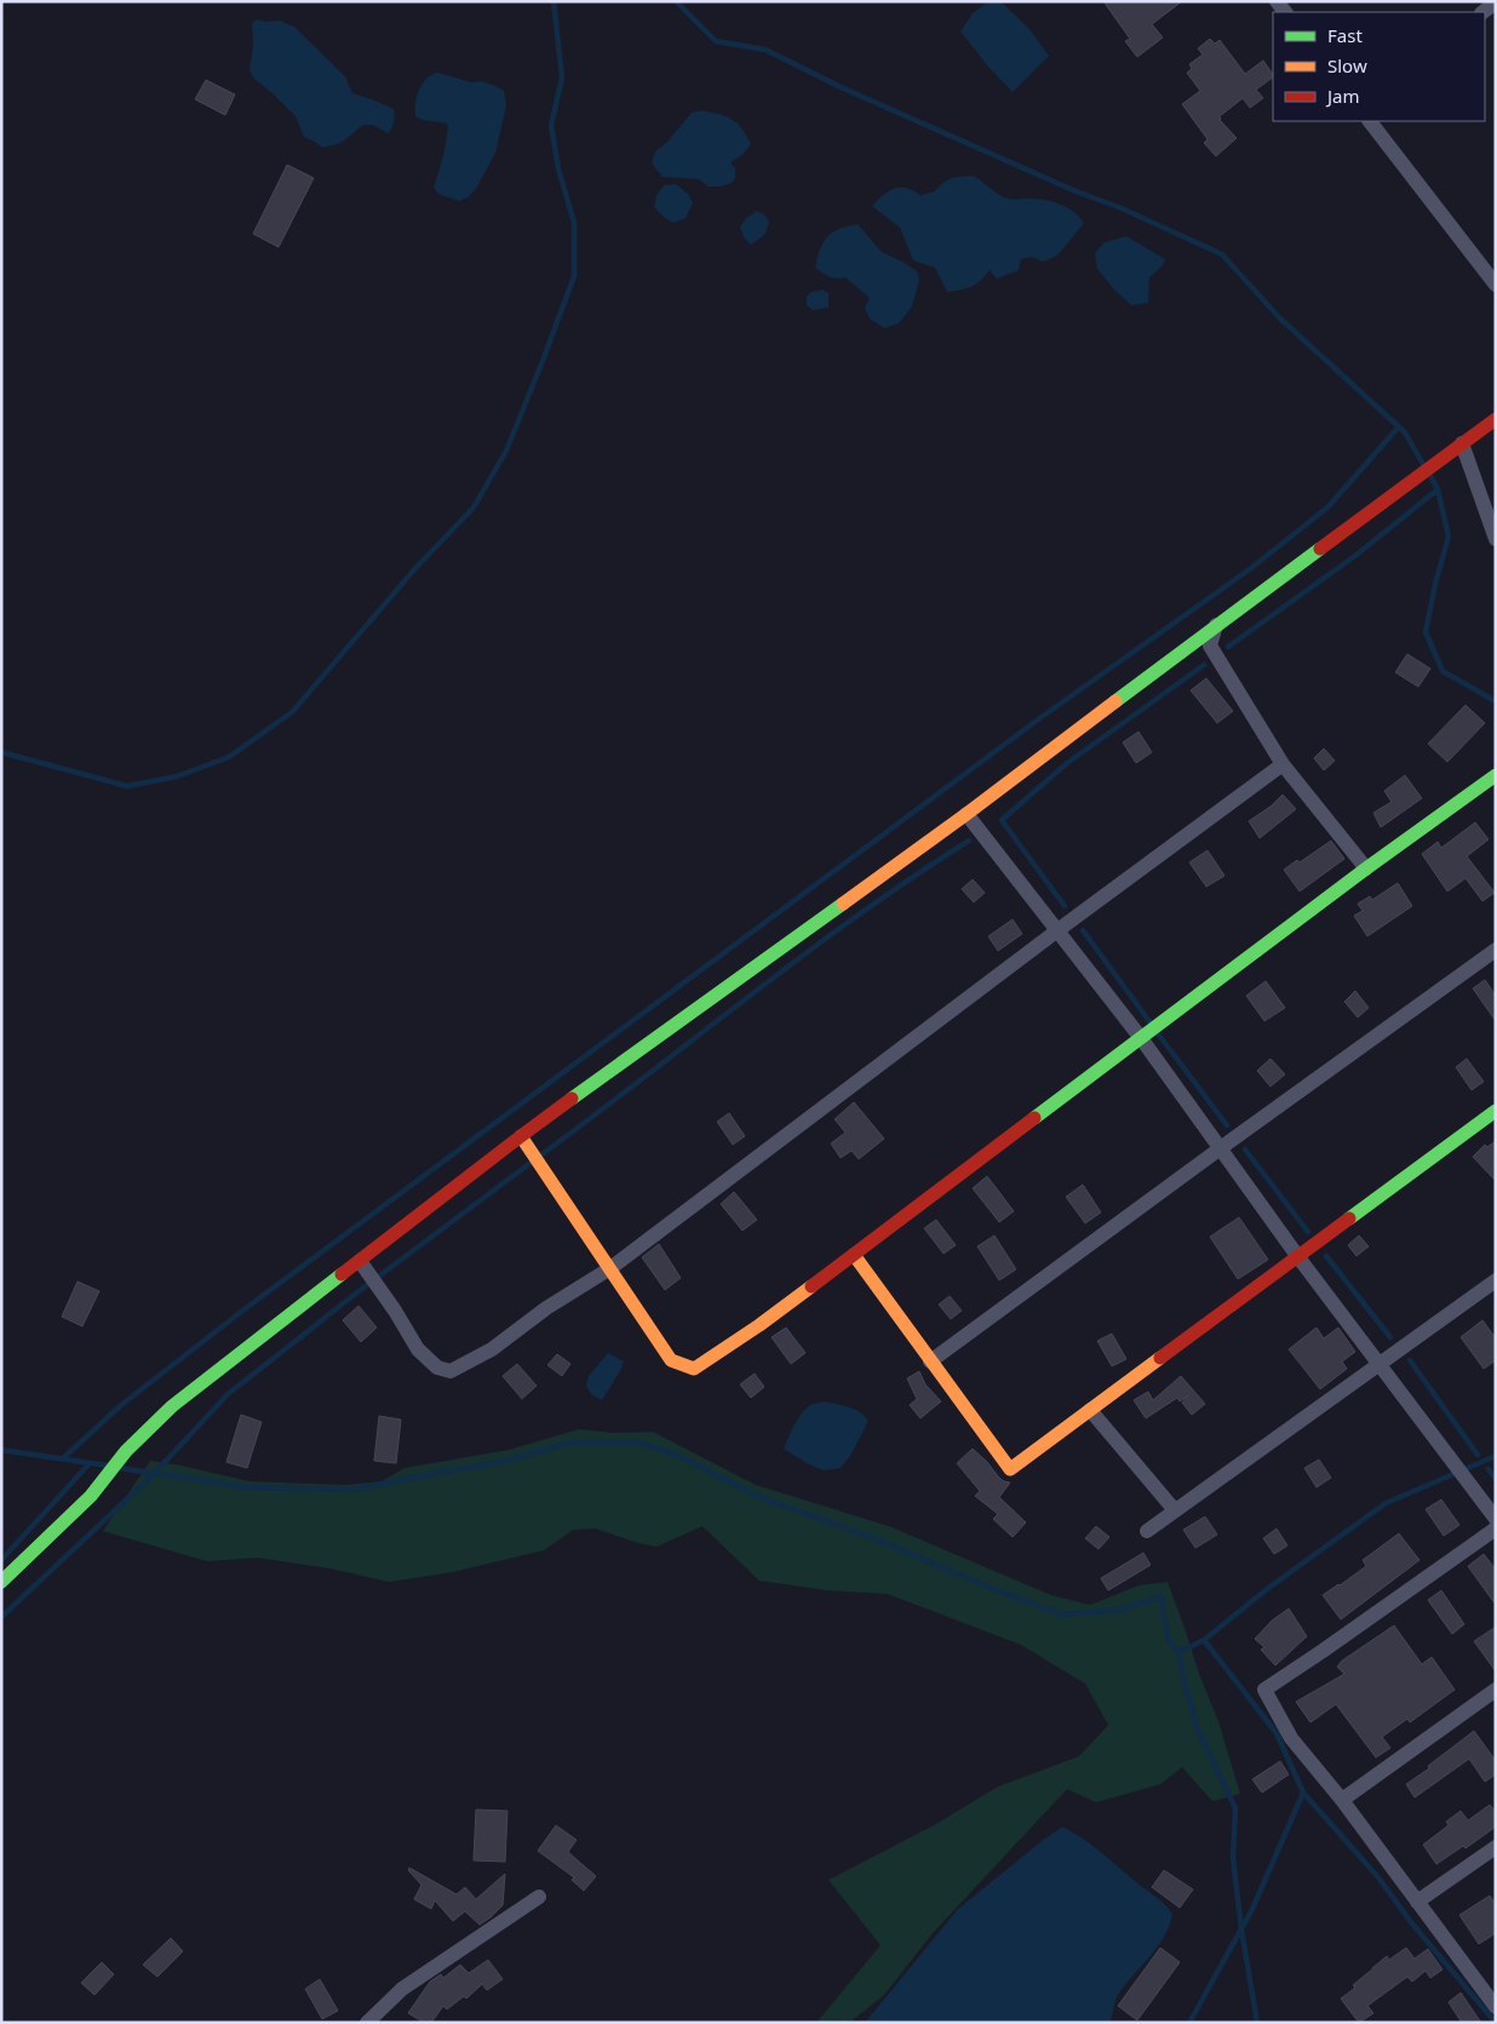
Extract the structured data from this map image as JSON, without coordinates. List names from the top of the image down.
{
  "legend": ["Fast", "Slow", "Jam"]
}
